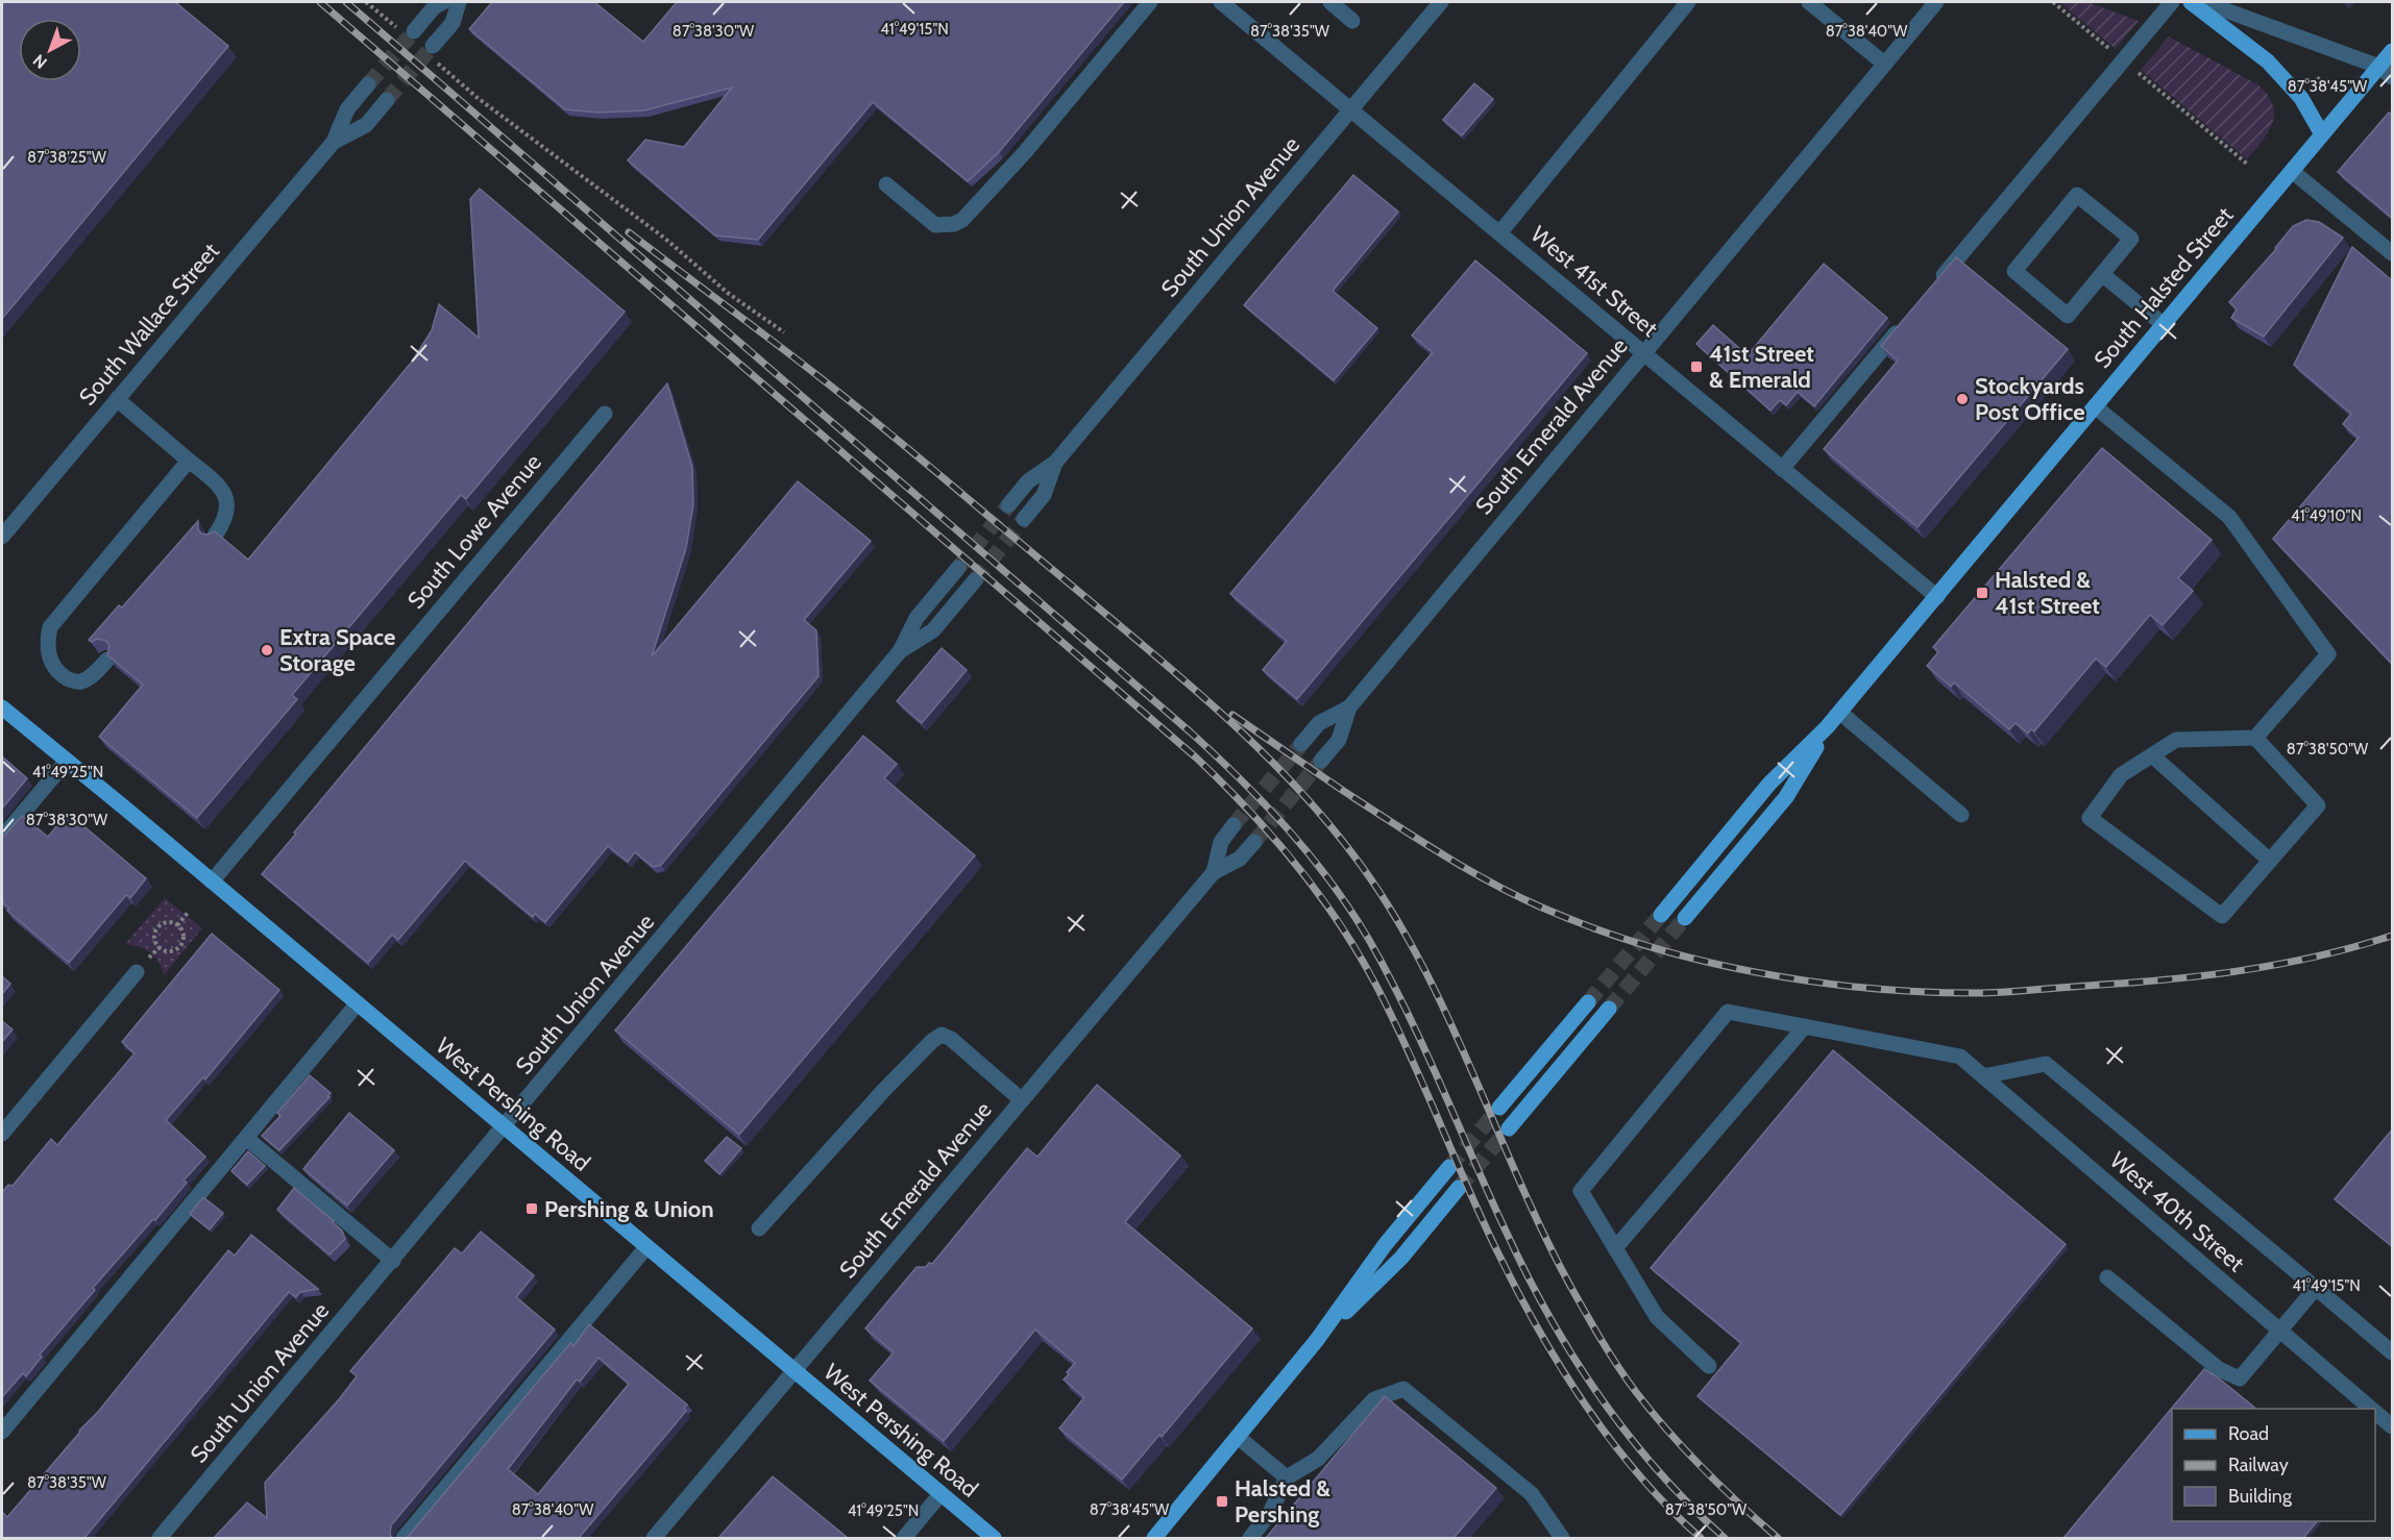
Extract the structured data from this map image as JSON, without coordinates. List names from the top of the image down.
{
  "streets": {
    "main road": ["South Halsted Street", "West Pershing Road"],
    "street": [
      "South Union Avenue",
      "West 41st Street",
      "South Wallace Street",
      "South Emerald Avenue",
      "South Lowe Avenue",
      "West 40th Street"
    ]
  },
  "crossings": [
    ["South Union Avenue", "West 41st Street"],
    ["South Union Avenue", "West Pershing Road"],
    ["West 41st Street", "South Halsted Street"],
    ["West 41st Street", "South Emerald Avenue"],
    ["South Emerald Avenue", "West Pershing Road"],
    ["South Lowe Avenue", "West Pershing Road"]
  ],
  "places": {
    "transit": [
      "41st Street & Emerald",
      "Halsted & 41st Street",
      "Pershing & Union",
      "Halsted & Pershing"
    ],
    "other": ["Stockyards Post Office", "Extra Space Storage"]
  },
  "legend": ["Road", "Railway", "Building"],
  "north": "bottom left",
  "coordinates": [
    "41°49'15\"N",
    "87°38'30\"W",
    "87°38'35\"W",
    "87°38'40\"W",
    "87°38'45\"W",
    "87°38'25\"W",
    "41°49'10\"N",
    "87°38'50\"W",
    "41°49'25\"N"
  ]
}
